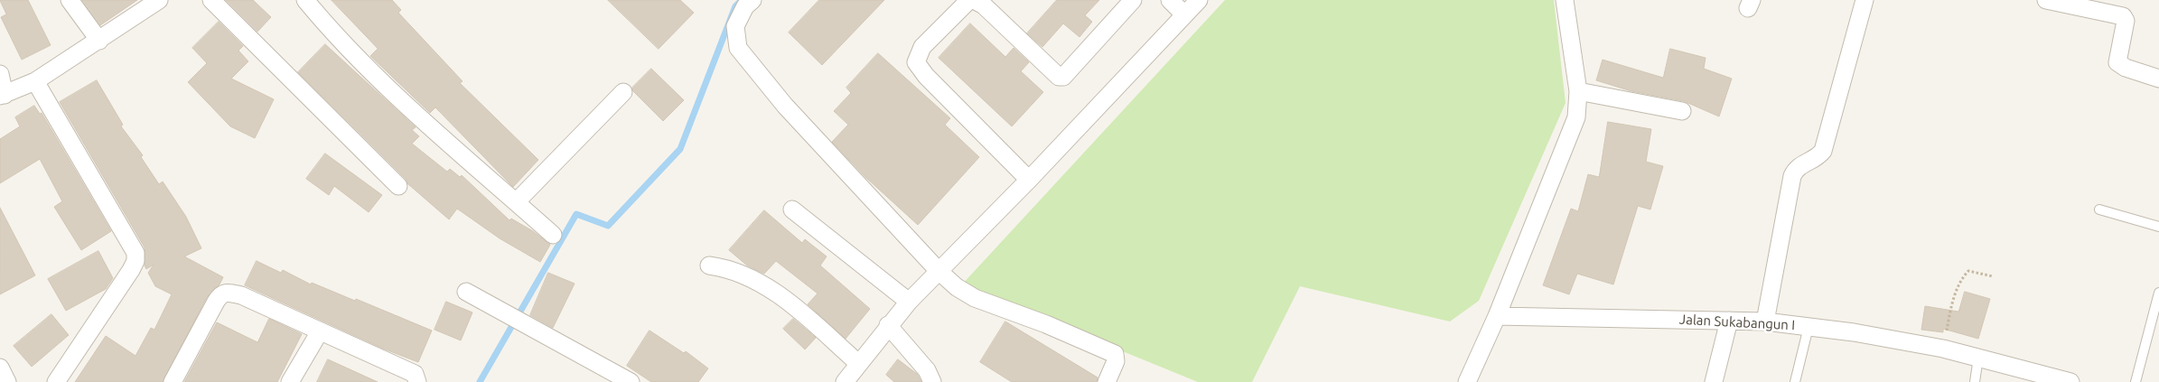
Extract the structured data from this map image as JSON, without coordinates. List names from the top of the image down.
{
  "streets": {
    "street": ["Jalan Sukabangun I"]
  }
}
